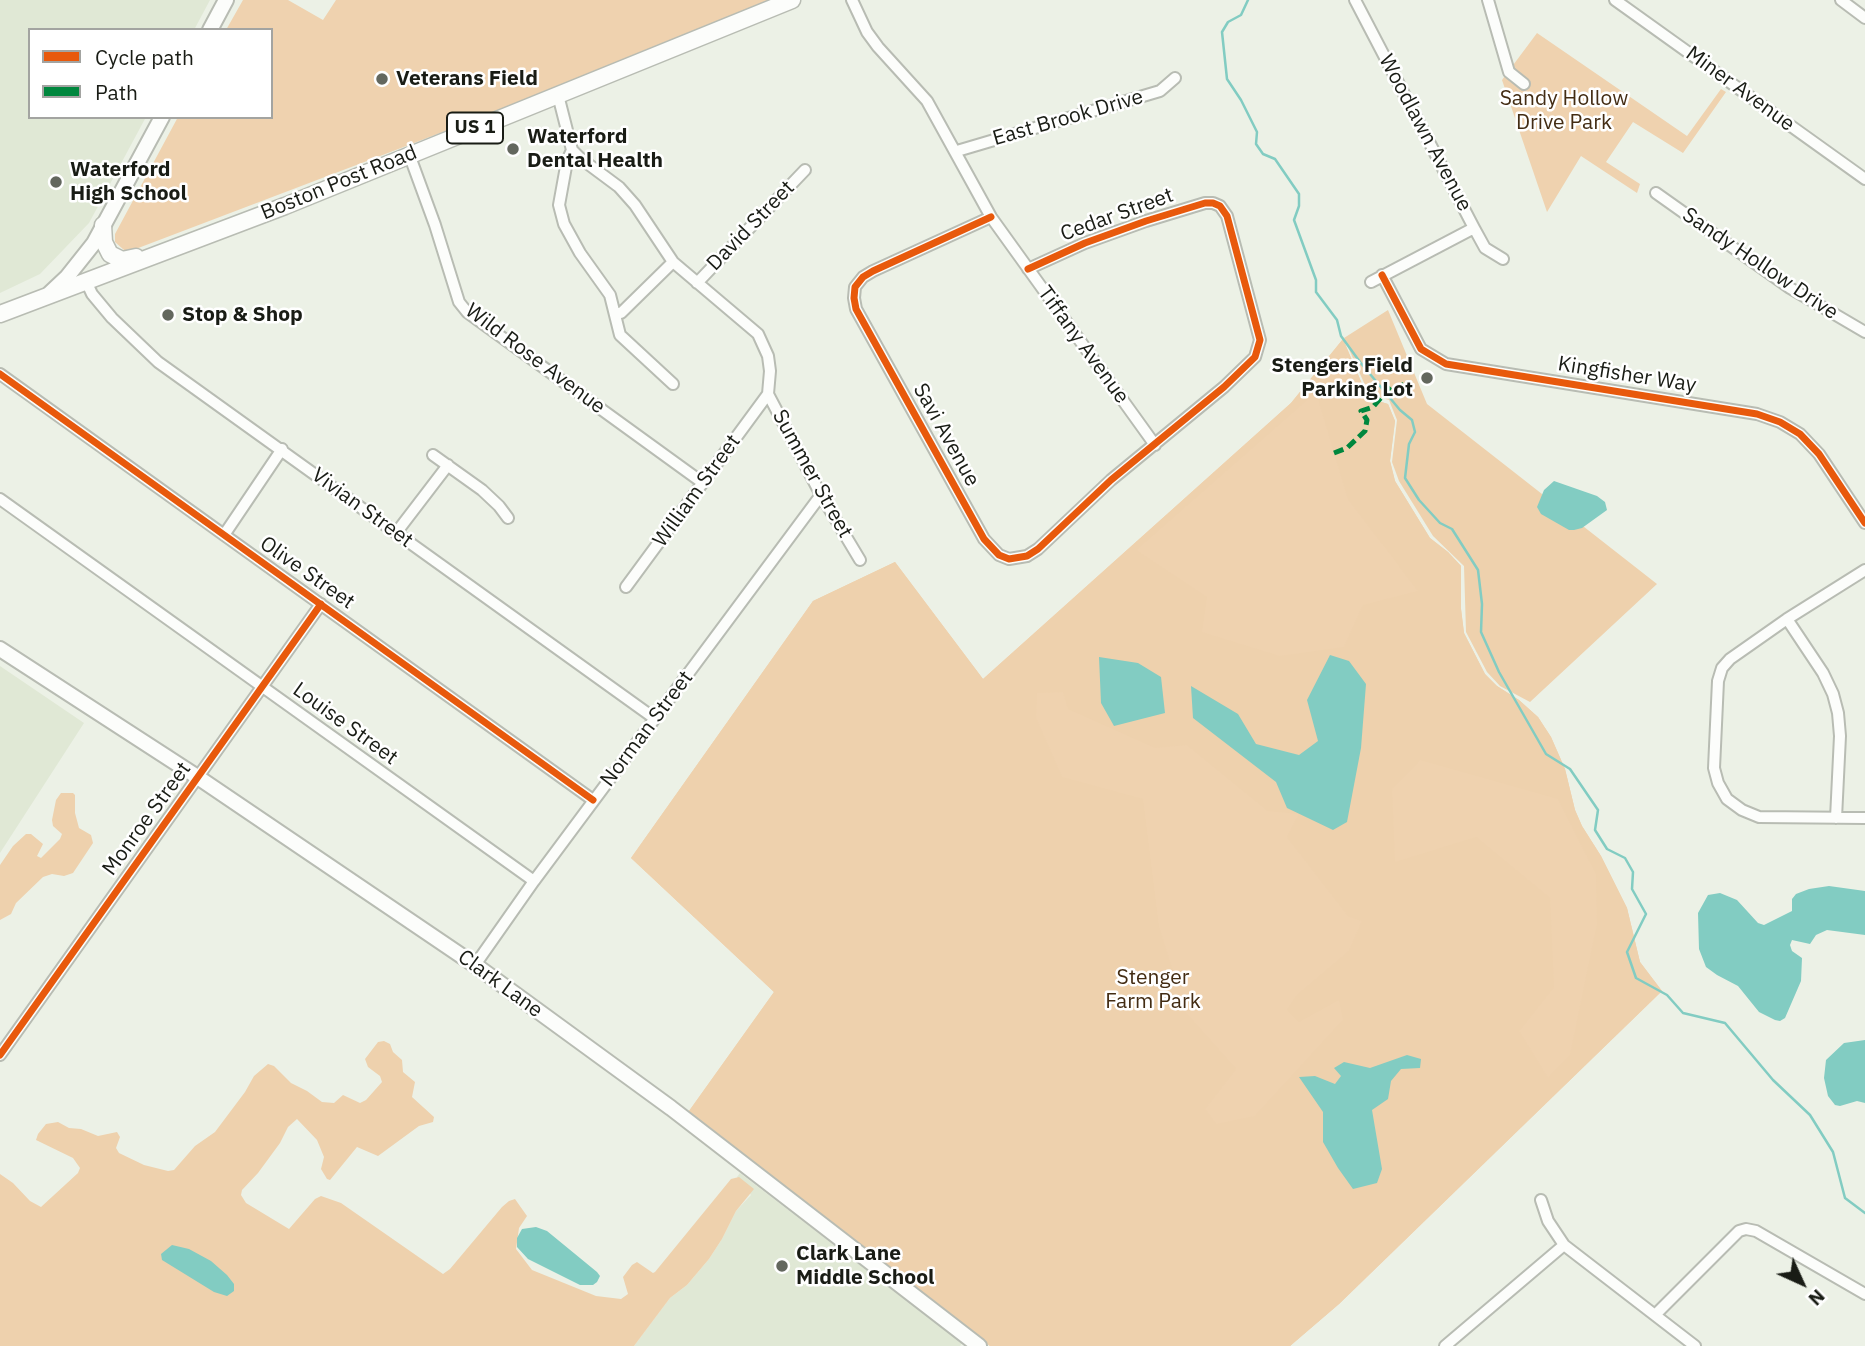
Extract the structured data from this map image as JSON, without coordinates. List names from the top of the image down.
{
  "streets": {
    "main road": ["US 1", "Boston Post Road", "Clark Lane"],
    "street": [
      "Miner Avenue",
      "East Brook Drive",
      "Woodlawn Avenue",
      "Cedar Street",
      "David Street",
      "Sandy Hollow Drive",
      "Tiffany Avenue",
      "Wild Rose Avenue",
      "Kingfisher Way",
      "Savi Avenue",
      "Summer Street",
      "William Street",
      "Vivian Street",
      "Olive Street",
      "Louise Street",
      "Norman Street",
      "Monroe Street"
    ]
  },
  "crossings": [
    ["East Brook Drive", "Tiffany Avenue"],
    ["Boston Post Road", "Wild Rose Avenue"],
    ["Boston Post Road", "Vivian Street"],
    ["Cedar Street", "Tiffany Avenue"],
    ["Cedar Street", "Savi Avenue"],
    ["David Street", "Summer Street"],
    ["Tiffany Avenue", "Savi Avenue"],
    ["Wild Rose Avenue", "William Street"],
    ["Summer Street", "William Street"],
    ["Summer Street", "Norman Street"],
    ["Vivian Street", "Norman Street"],
    ["Olive Street", "Norman Street"],
    ["Olive Street", "Monroe Street"],
    ["Louise Street", "Norman Street"],
    ["Louise Street", "Monroe Street"],
    ["Norman Street", "Clark Lane"],
    ["Monroe Street", "Clark Lane"]
  ],
  "parks": ["Sandy Hollow Drive Park", "Stenger Farm Park"],
  "places": [
    "Veterans Field",
    "Waterford Dental Health",
    "Waterford High School",
    "Stop & Shop",
    "Stengers Field Parking Lot",
    "Clark Lane Middle School"
  ],
  "legend": ["Cycle path", "Path"],
  "north": "bottom right"
}
